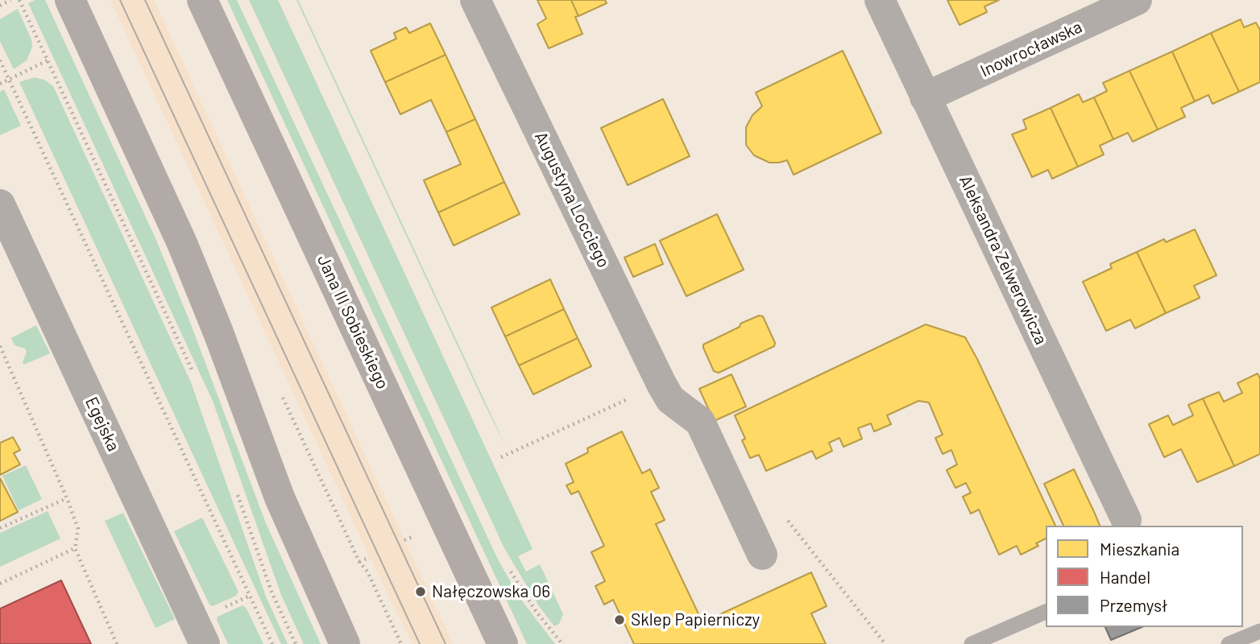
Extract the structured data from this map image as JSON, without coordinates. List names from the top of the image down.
{
  "streets": {
    "main road": ["Jana III Sobieskiego"],
    "street": [
      "Inowrocławska",
      "Augustyna Locciego",
      "Aleksandra Zelwerowicza",
      "Egejska"
    ]
  },
  "crossings": [
    ["Inowrocławska", "Aleksandra Zelwerowicza"]
  ],
  "places": ["Nałęczowska 06", "Sklep Papierniczy"],
  "legend": ["Mieszkania", "Handel", "Przemysł"]
}
